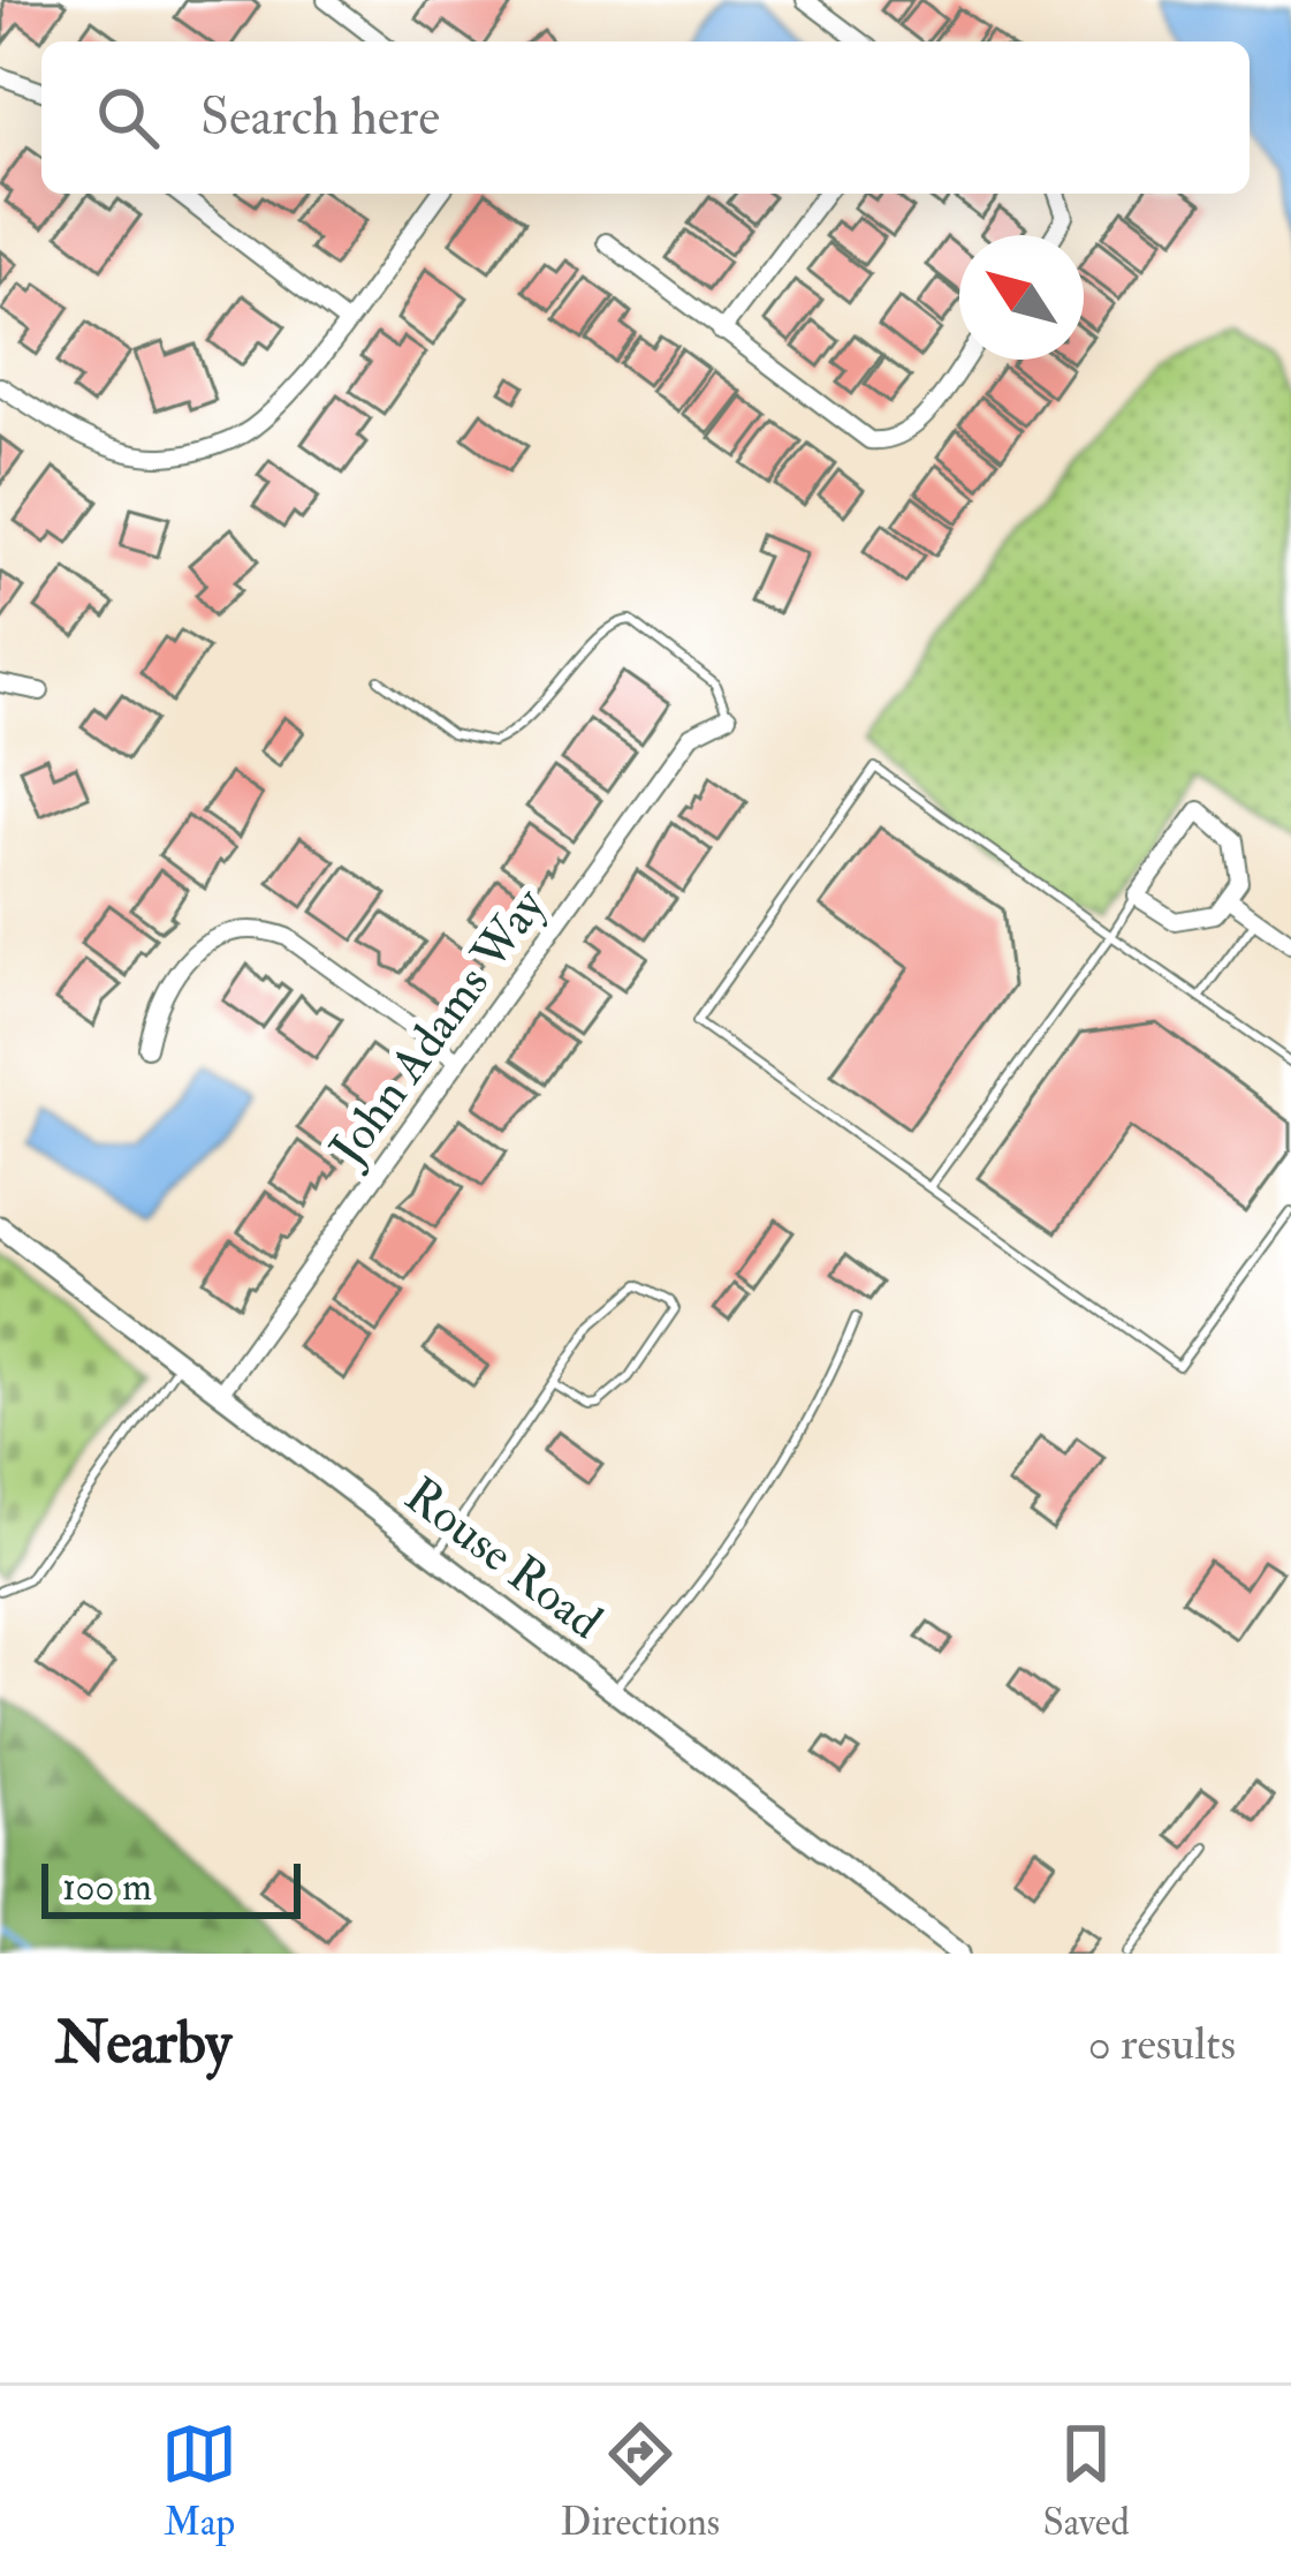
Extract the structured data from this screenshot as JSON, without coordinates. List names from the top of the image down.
{
  "streets": {
    "street": ["John Adams Way", "Rouse Road"]
  },
  "crossings": [
    ["John Adams Way", "Rouse Road"]
  ],
  "scale_bar": "100 m",
  "north": "top left",
  "page": {
    "search": "Search here",
    "scale": "100 m",
    "heading": ["Nearby", "0 results"],
    "nav": ["Map", "Directions", "Saved"]
  }
}
